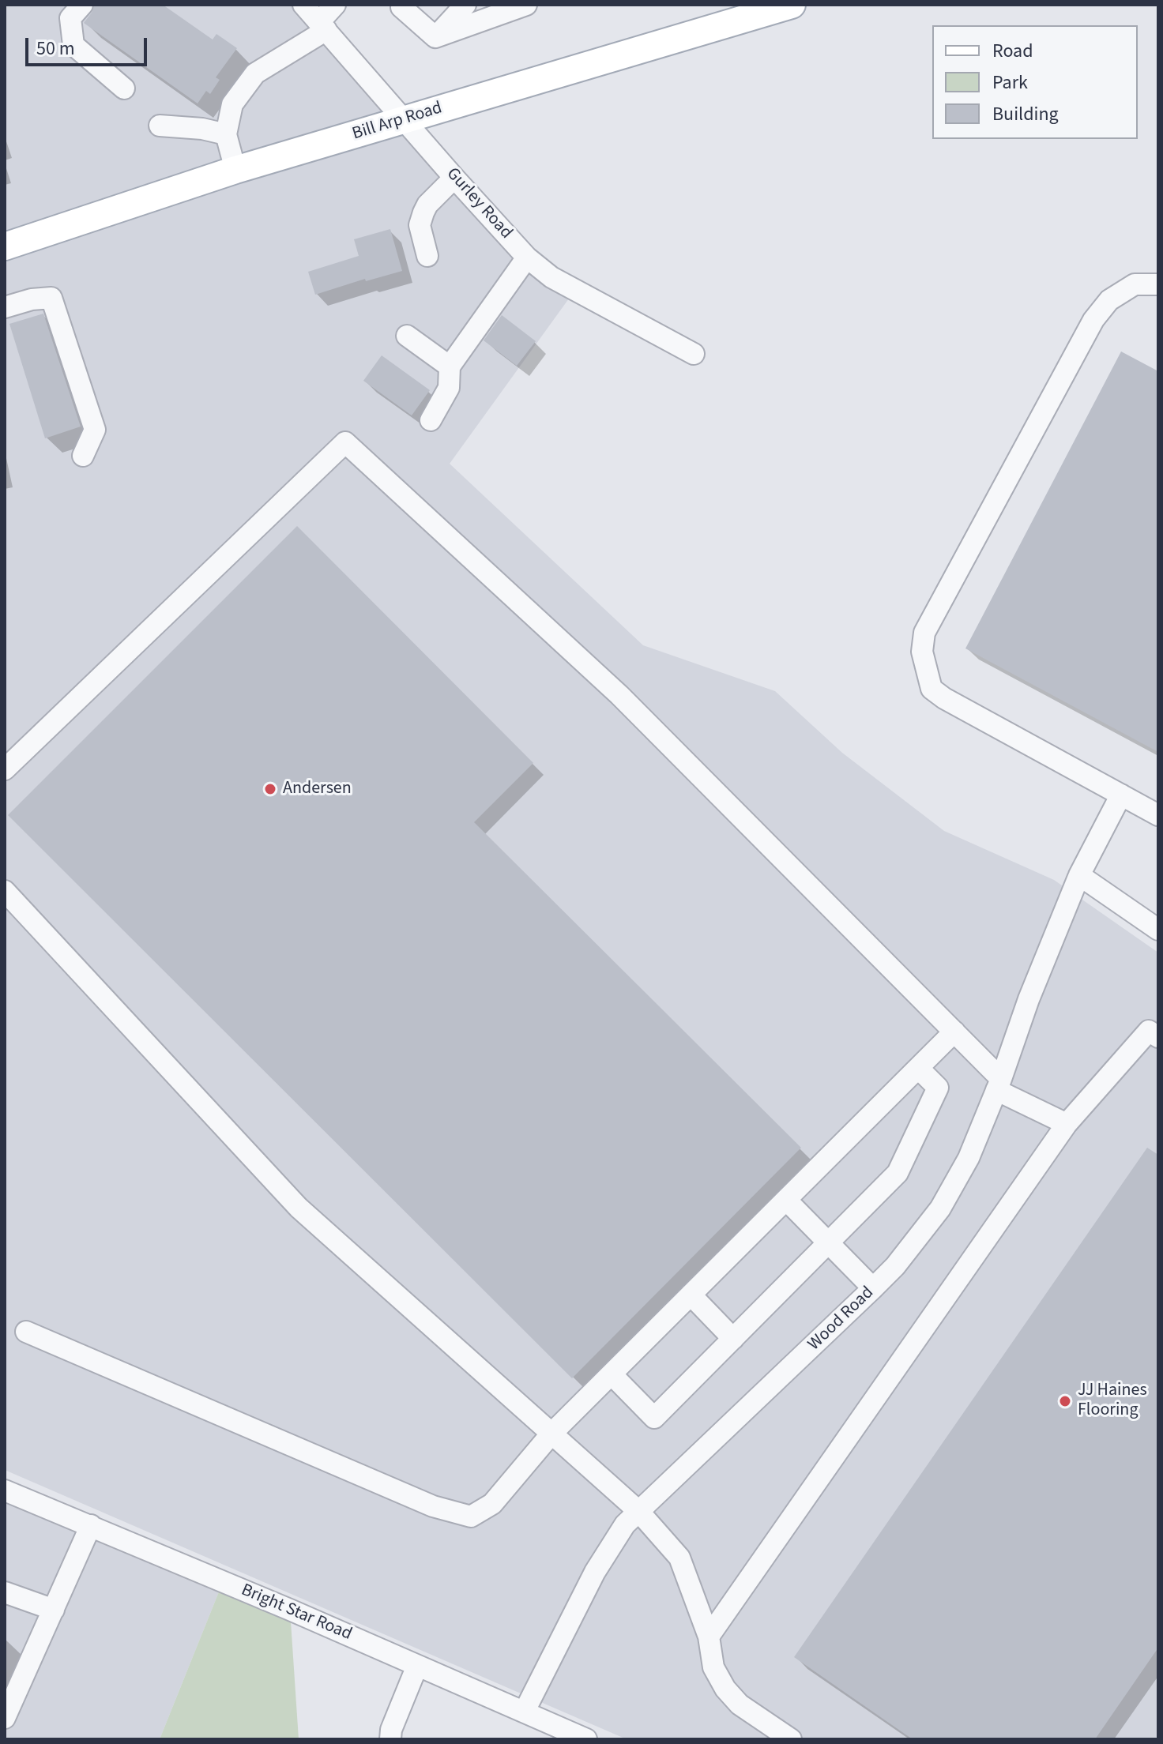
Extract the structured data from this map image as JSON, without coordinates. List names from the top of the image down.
{
  "streets": {
    "main road": ["Bill Arp Road"],
    "street": ["Gurley Road", "Wood Road", "Bright Star Road"]
  },
  "crossings": [
    ["Bill Arp Road", "Gurley Road"],
    ["Wood Road", "Bright Star Road"]
  ],
  "places": ["Andersen", "JJ Haines Flooring"],
  "legend": ["Road", "Park", "Building"],
  "scale_bar": "50 m"
}
